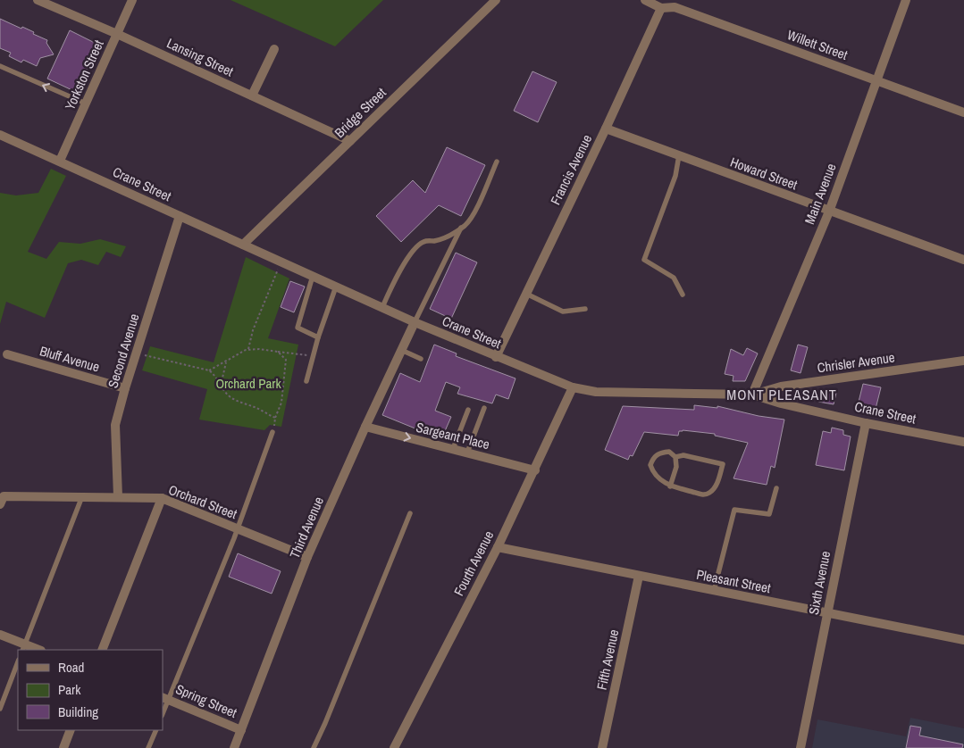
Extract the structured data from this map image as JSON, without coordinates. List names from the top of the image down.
{
  "streets": {
    "street": [
      "Willett Street",
      "Lansing Street",
      "Yorkston Street",
      "Bridge Street",
      "Francis Avenue",
      "Howard Street",
      "Crane Street",
      "Main Avenue",
      "Second Avenue",
      "Bluff Avenue",
      "Chrisler Avenue",
      "Sargeant Place",
      "Orchard Street",
      "Third Avenue",
      "Fourth Avenue",
      "Pleasant Street",
      "Sixth Avenue",
      "Fifth Avenue",
      "Spring Street"
    ]
  },
  "crossings": [
    ["Willett Street", "Francis Avenue"],
    ["Willett Street", "Main Avenue"],
    ["Lansing Street", "Yorkston Street"],
    ["Lansing Street", "Bridge Street"],
    ["Yorkston Street", "Crane Street"],
    ["Bridge Street", "Crane Street"],
    ["Francis Avenue", "Howard Street"],
    ["Francis Avenue", "Crane Street"],
    ["Howard Street", "Main Avenue"],
    ["Crane Street", "Main Avenue"],
    ["Crane Street", "Second Avenue"],
    ["Crane Street", "Chrisler Avenue"],
    ["Crane Street", "Third Avenue"],
    ["Crane Street", "Fourth Avenue"],
    ["Crane Street", "Sixth Avenue"],
    ["Main Avenue", "Chrisler Avenue"],
    ["Second Avenue", "Bluff Avenue"],
    ["Second Avenue", "Orchard Street"],
    ["Sargeant Place", "Third Avenue"],
    ["Sargeant Place", "Fourth Avenue"],
    ["Orchard Street", "Third Avenue"],
    ["Third Avenue", "Spring Street"],
    ["Fourth Avenue", "Pleasant Street"],
    ["Pleasant Street", "Sixth Avenue"],
    ["Pleasant Street", "Fifth Avenue"]
  ],
  "one_way": ["Sargeant Place"],
  "districts": ["MONT PLEASANT"],
  "parks": ["Orchard Park"],
  "legend": ["Road", "Park", "Building"]
}
